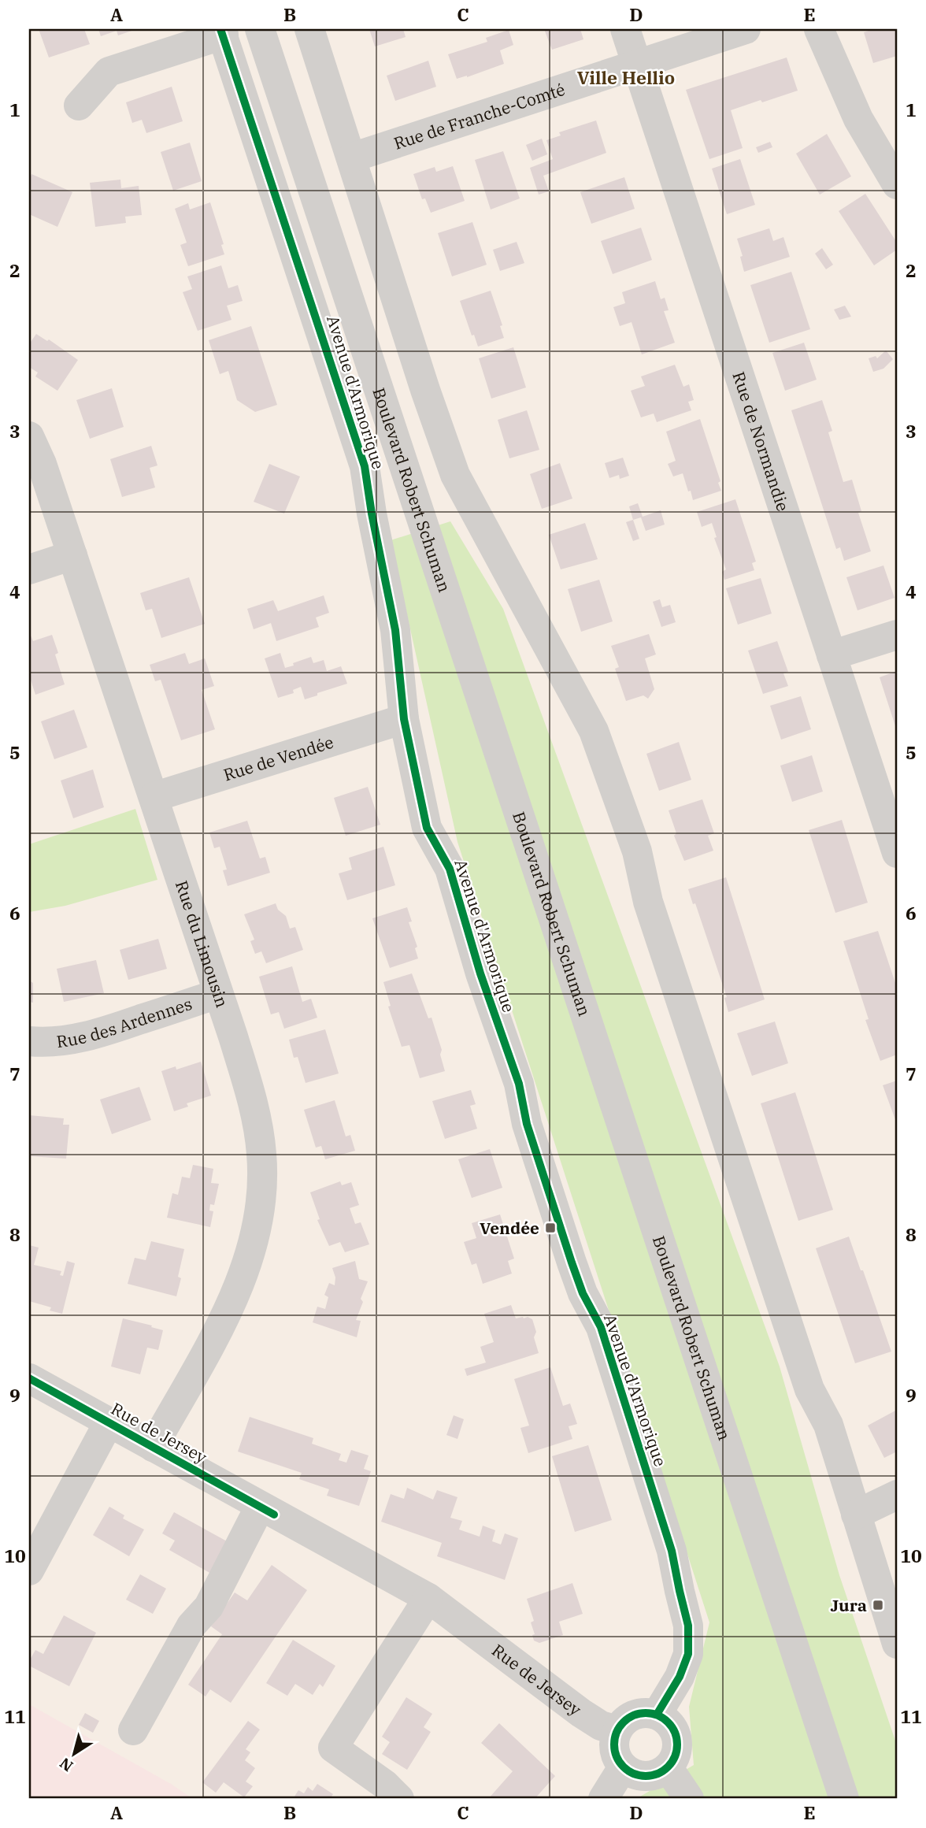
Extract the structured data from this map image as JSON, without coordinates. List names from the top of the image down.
{
  "streets": {
    "street": [
      "Rue de Franche-Comté",
      "Avenue d'Armorique",
      "Rue de Normandie",
      "Boulevard Robert Schuman",
      "Rue de Vendée",
      "Rue du Limousin",
      "Rue des Ardennes",
      "Rue de Jersey"
    ]
  },
  "crossings": [
    ["Rue de Franche-Comté", "Rue de Normandie"],
    ["Avenue d'Armorique", "Rue de Vendée"],
    ["Avenue d'Armorique", "Rue de Jersey"],
    ["Rue de Vendée", "Rue du Limousin"],
    ["Rue du Limousin", "Rue des Ardennes"],
    ["Rue du Limousin", "Rue de Jersey"]
  ],
  "districts": ["Ville Hellio"],
  "places": {
    "transit": ["Vendée", "Jura"]
  },
  "north": "bottom left",
  "grid": {
    "columns": [
      "A",
      "B",
      "C",
      "D",
      "E"
    ],
    "rows": [
      "1",
      "2",
      "3",
      "4",
      "5",
      "6",
      "7",
      "8",
      "9",
      "10",
      "11"
    ]
  }
}
